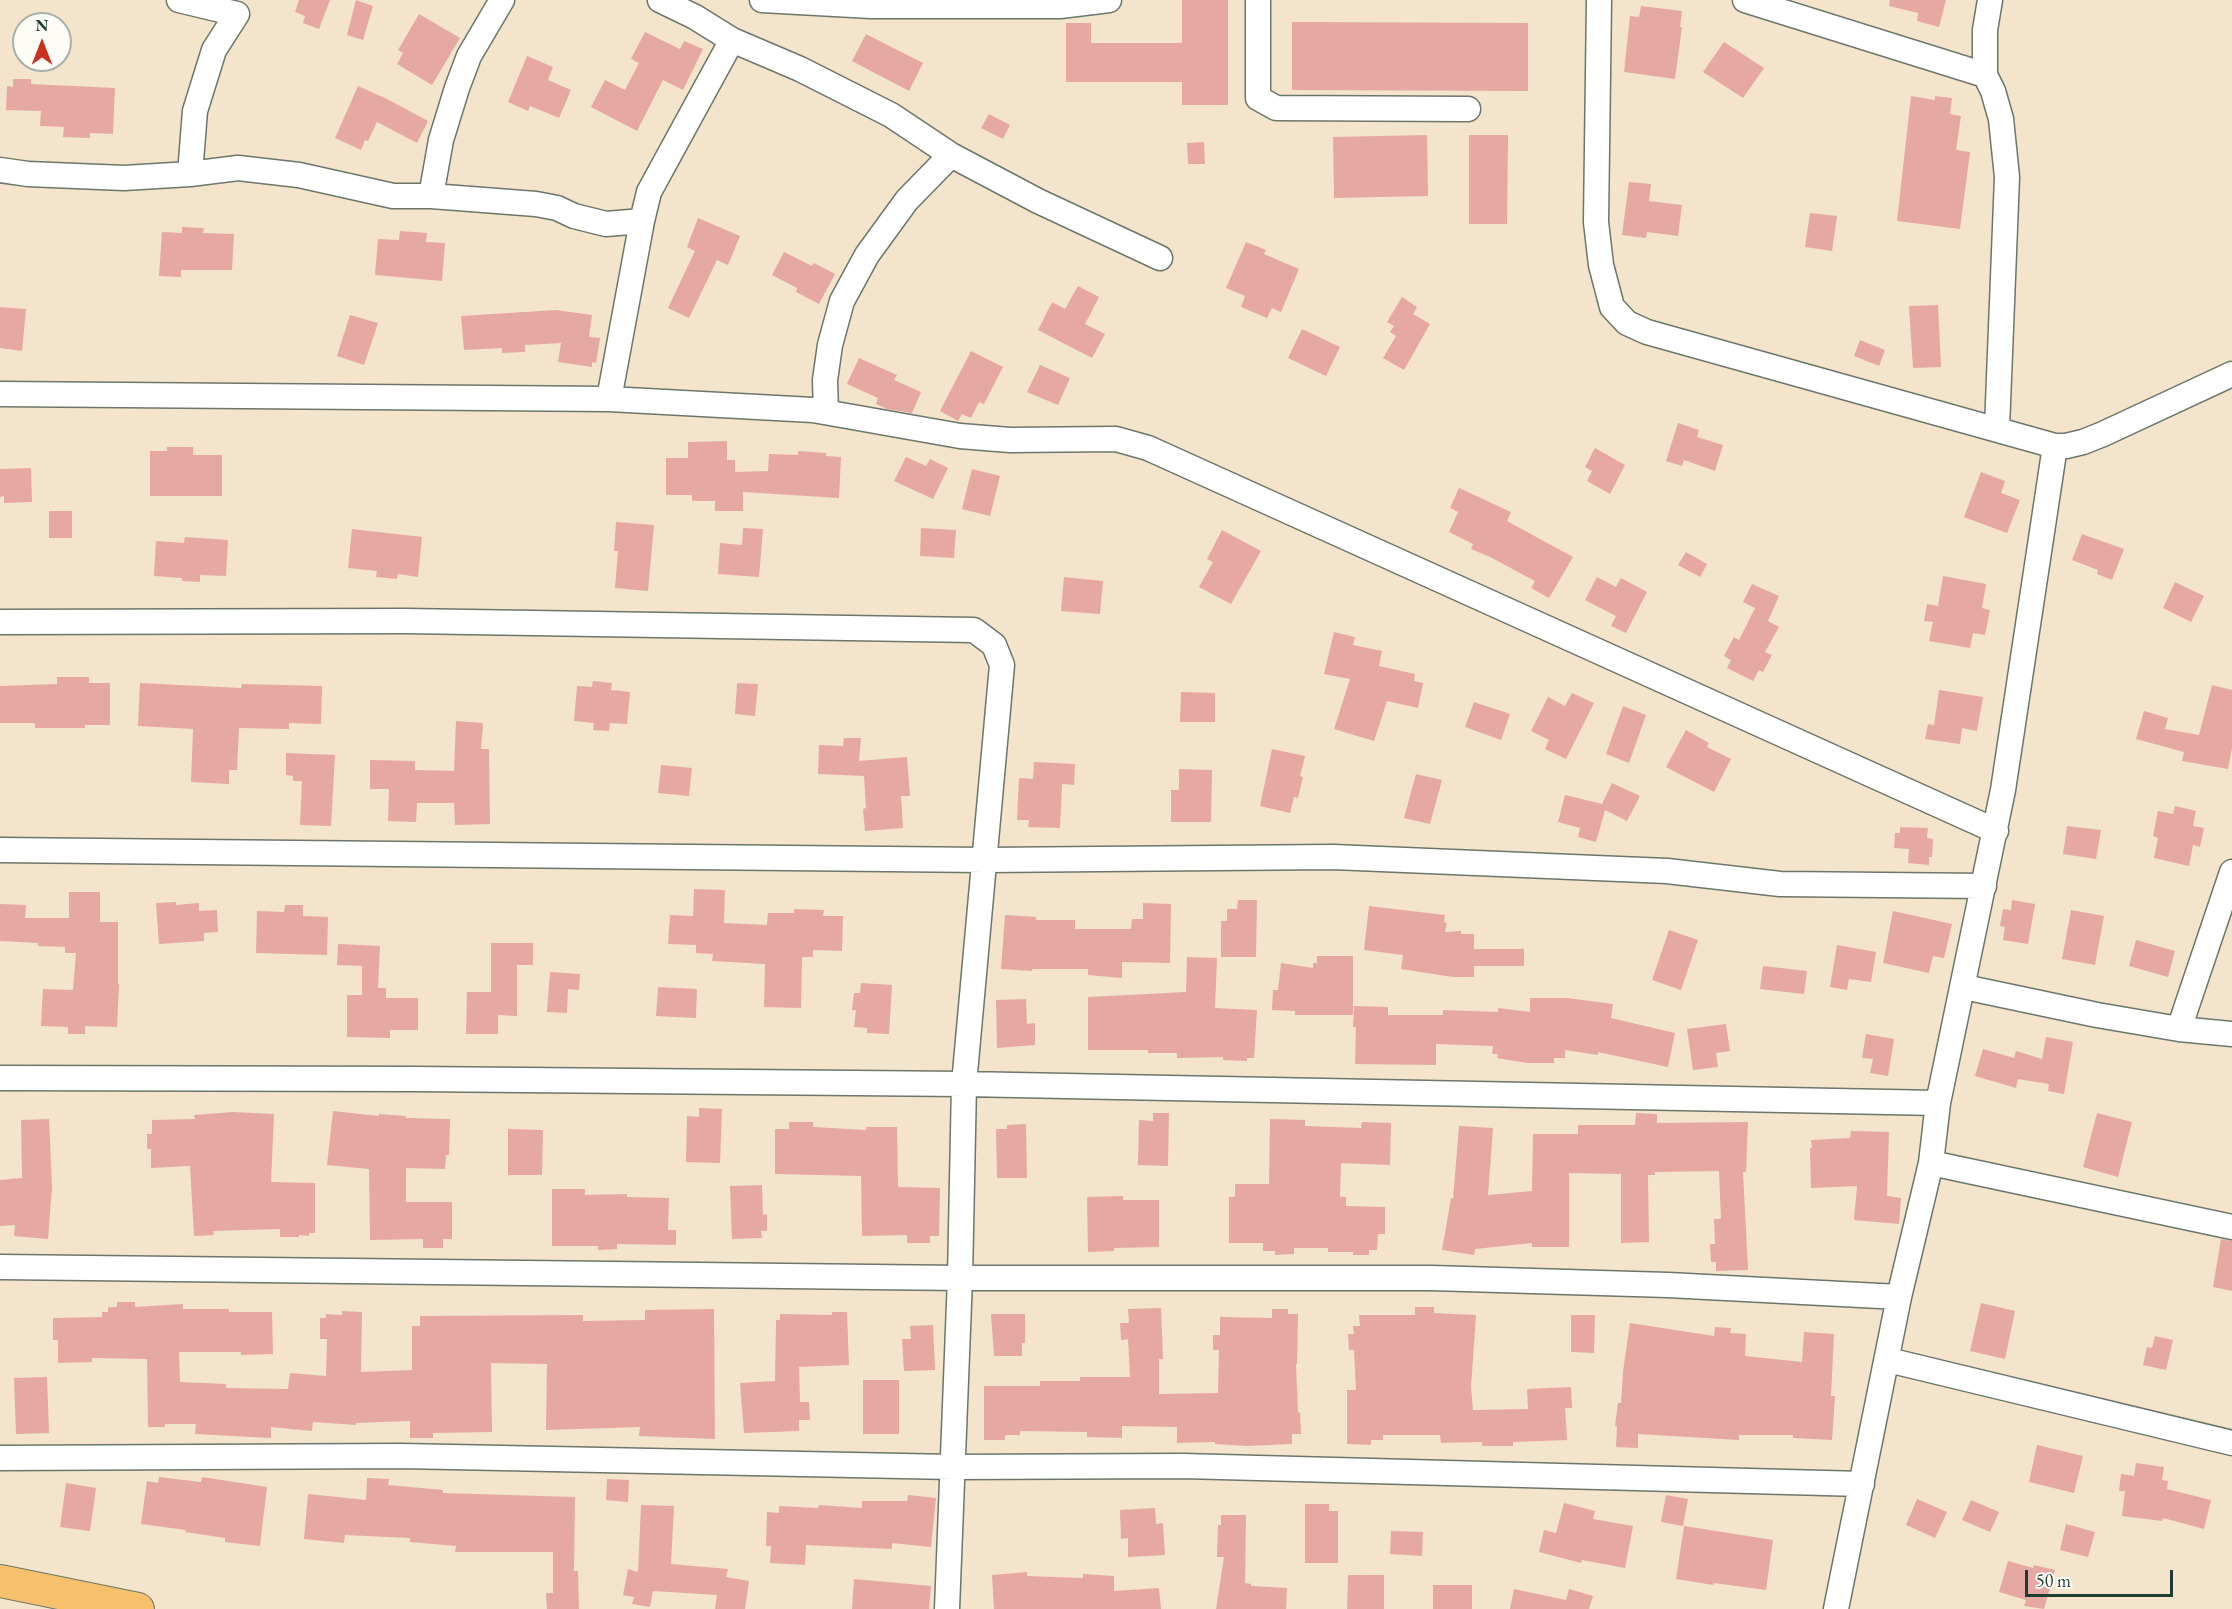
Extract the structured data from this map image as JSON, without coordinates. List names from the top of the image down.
{
  "scale_bar": "50 m",
  "north": "top"
}
